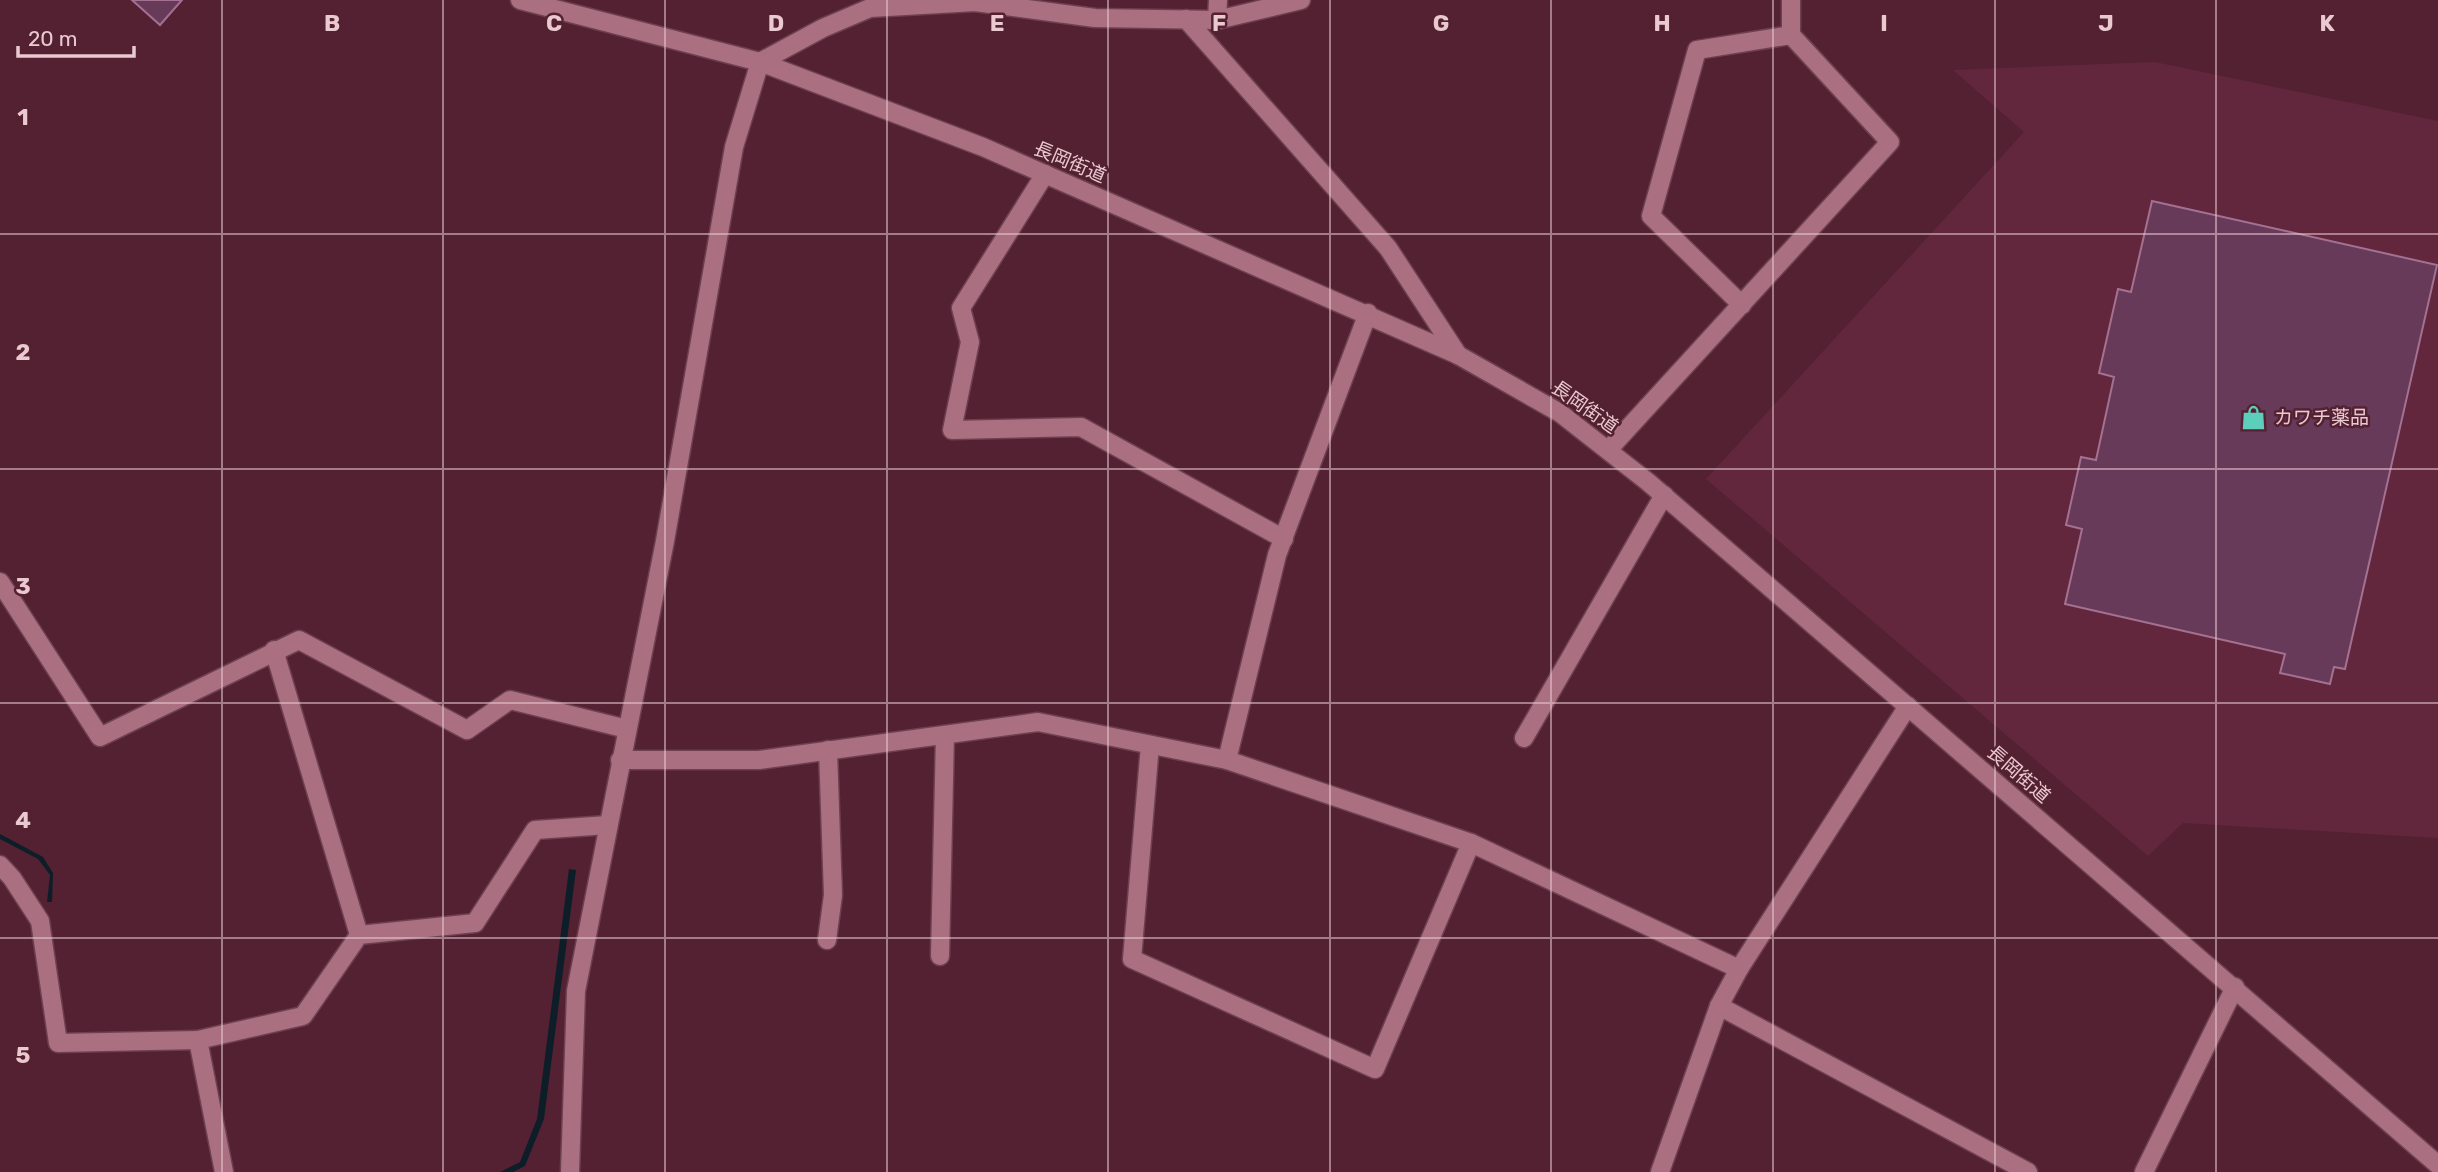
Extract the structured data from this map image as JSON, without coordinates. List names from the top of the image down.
{
  "streets": {
    "street": ["長岡街道"]
  },
  "places": {
    "shop": ["カワチ薬品"]
  },
  "scale_bar": "20 m",
  "grid": {
    "columns": [
      "B",
      "C",
      "D",
      "E",
      "F",
      "G",
      "H",
      "I",
      "J",
      "K"
    ],
    "rows": [
      "1",
      "2",
      "3",
      "4",
      "5"
    ]
  }
}
